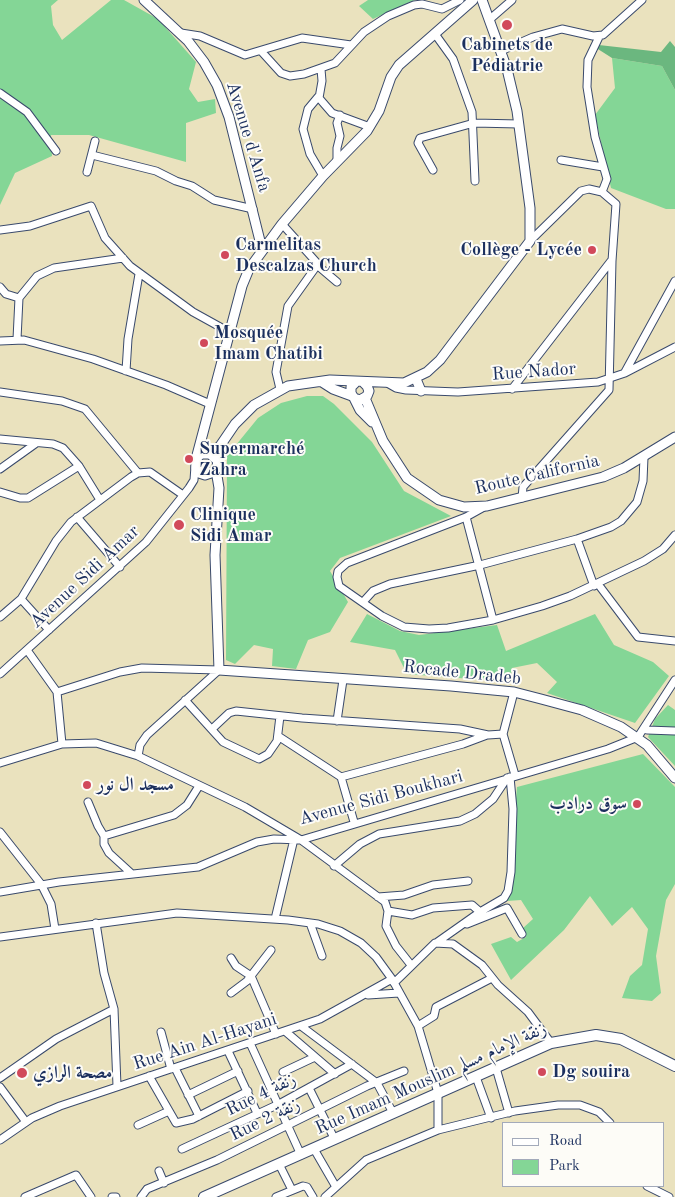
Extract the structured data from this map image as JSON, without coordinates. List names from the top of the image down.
{
  "streets": {
    "main road": ["Rue Imam Mouslim زنقة الإمام مسلم"],
    "street": [
      "Avenue d'Anfa",
      "Rue Nador",
      "Route California",
      "Avenue Sidi Amar",
      "Rocade Dradeb",
      "Avenue Sidi Boukhari",
      "Rue Ain Al-Hayani",
      "Rue 4 زنقة",
      "Rue 2 زنقة"
    ]
  },
  "crossings": [
    ["Rocade Dradeb", "Avenue Sidi Boukhari"]
  ],
  "places": [
    "Cabinets de Pédiatrie",
    "Collège - Lycée",
    "Carmelitas Descalzas Church",
    "Mosquée Imam Chatibi",
    "Supermarché Zahra",
    "Clinique Sidi Amar",
    "مسجد ال نور",
    "سوق درادب",
    "Dg souira",
    "مصحة الرازي"
  ],
  "legend": ["Road", "Park"]
}
